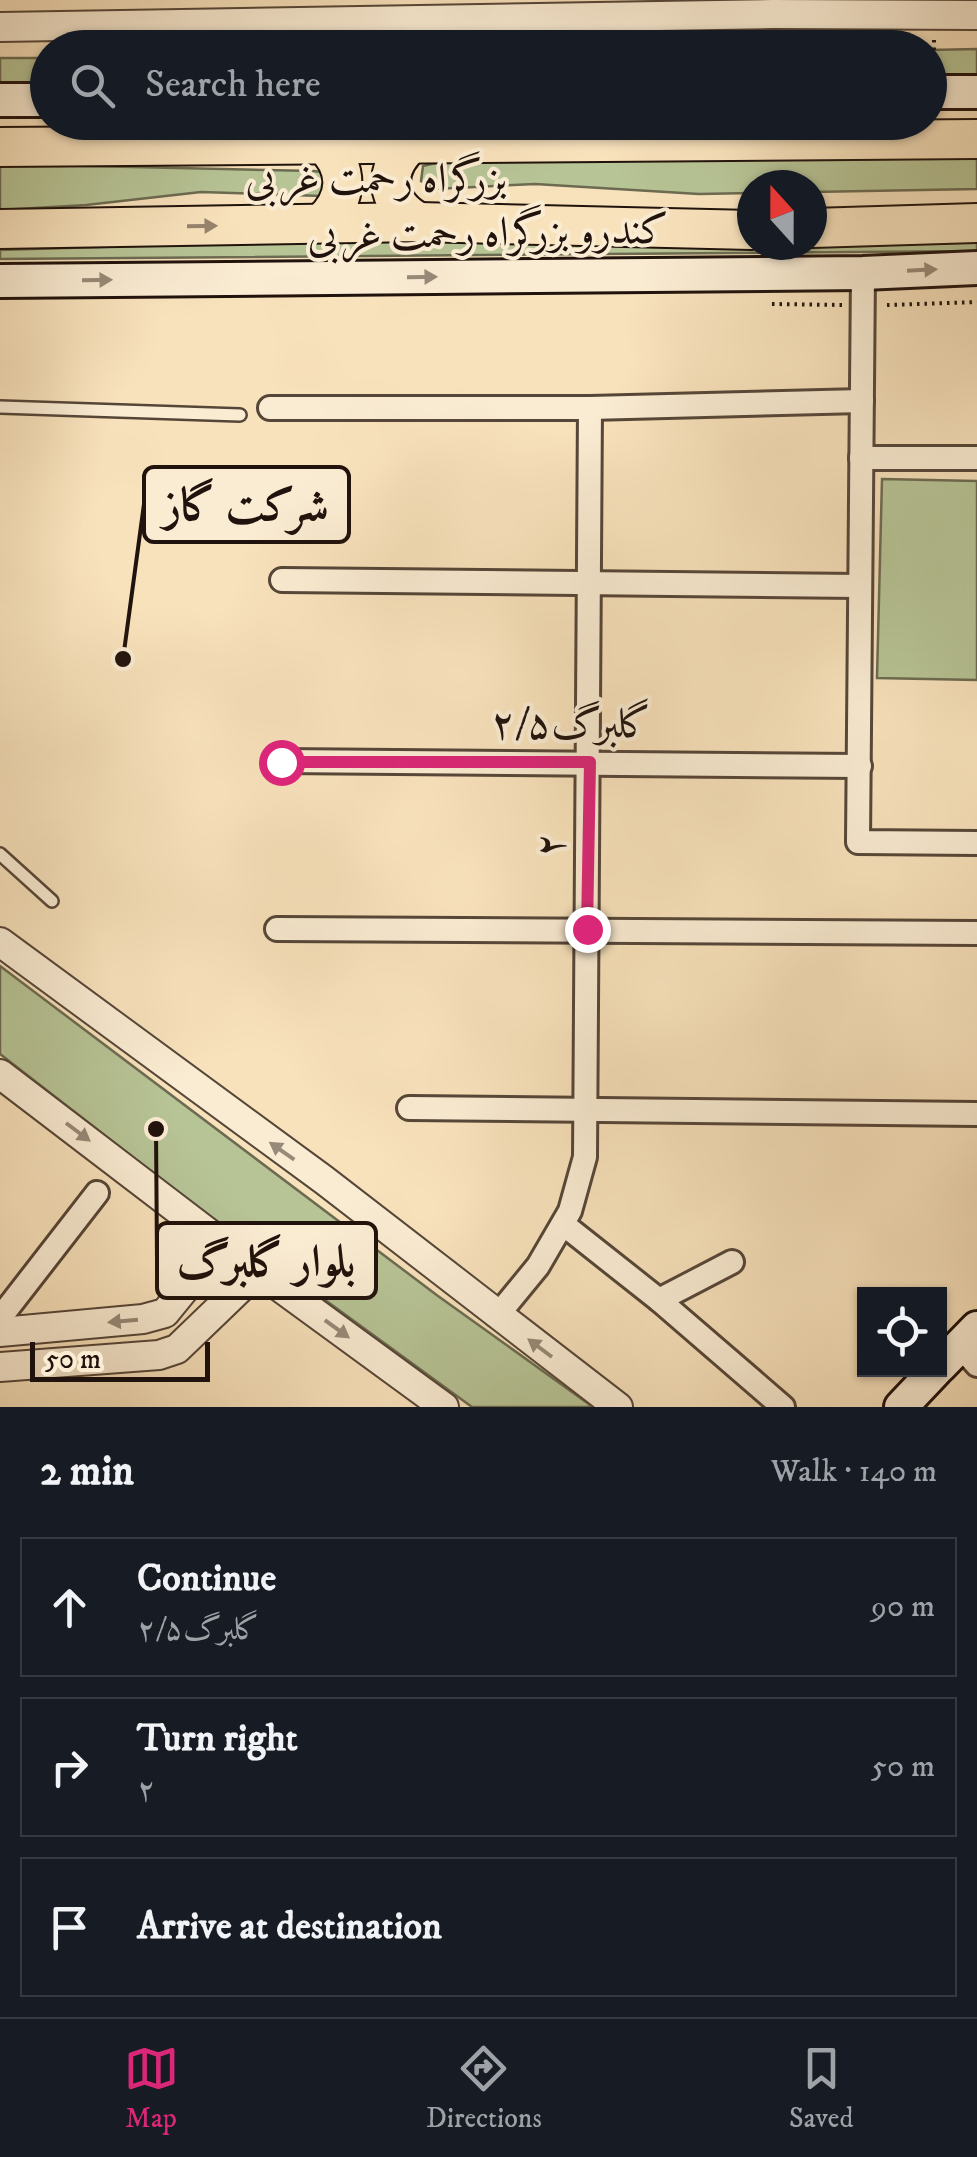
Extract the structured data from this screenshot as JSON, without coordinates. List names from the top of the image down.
{
  "streets": {
    "highway": ["بزرگراه رحمت غربی"],
    "main road": ["کندرو بزرگراه رحمت غربی"],
    "street": ["گلبرگ۲/۵", "۲"]
  },
  "crossings": [
    ["گلبرگ۲/۵", "۲"]
  ],
  "one_way": ["کندرو بزرگراه رحمت غربی"],
  "places": ["شرکت گاز", "بلوار گلبرگ"],
  "scale_bar": "50 m",
  "north": "top",
  "page": {
    "search": "Search here",
    "scale": "50 m",
    "heading": ["2 min", "Walk · 140 m"],
    "list": [
      ["Continue", "گلبرگ۲/۵", "90 m"],
      ["Turn right", "۲", "50 m"],
      "Arrive at destination"
    ],
    "nav": ["Map", "Directions", "Saved"]
  }
}
